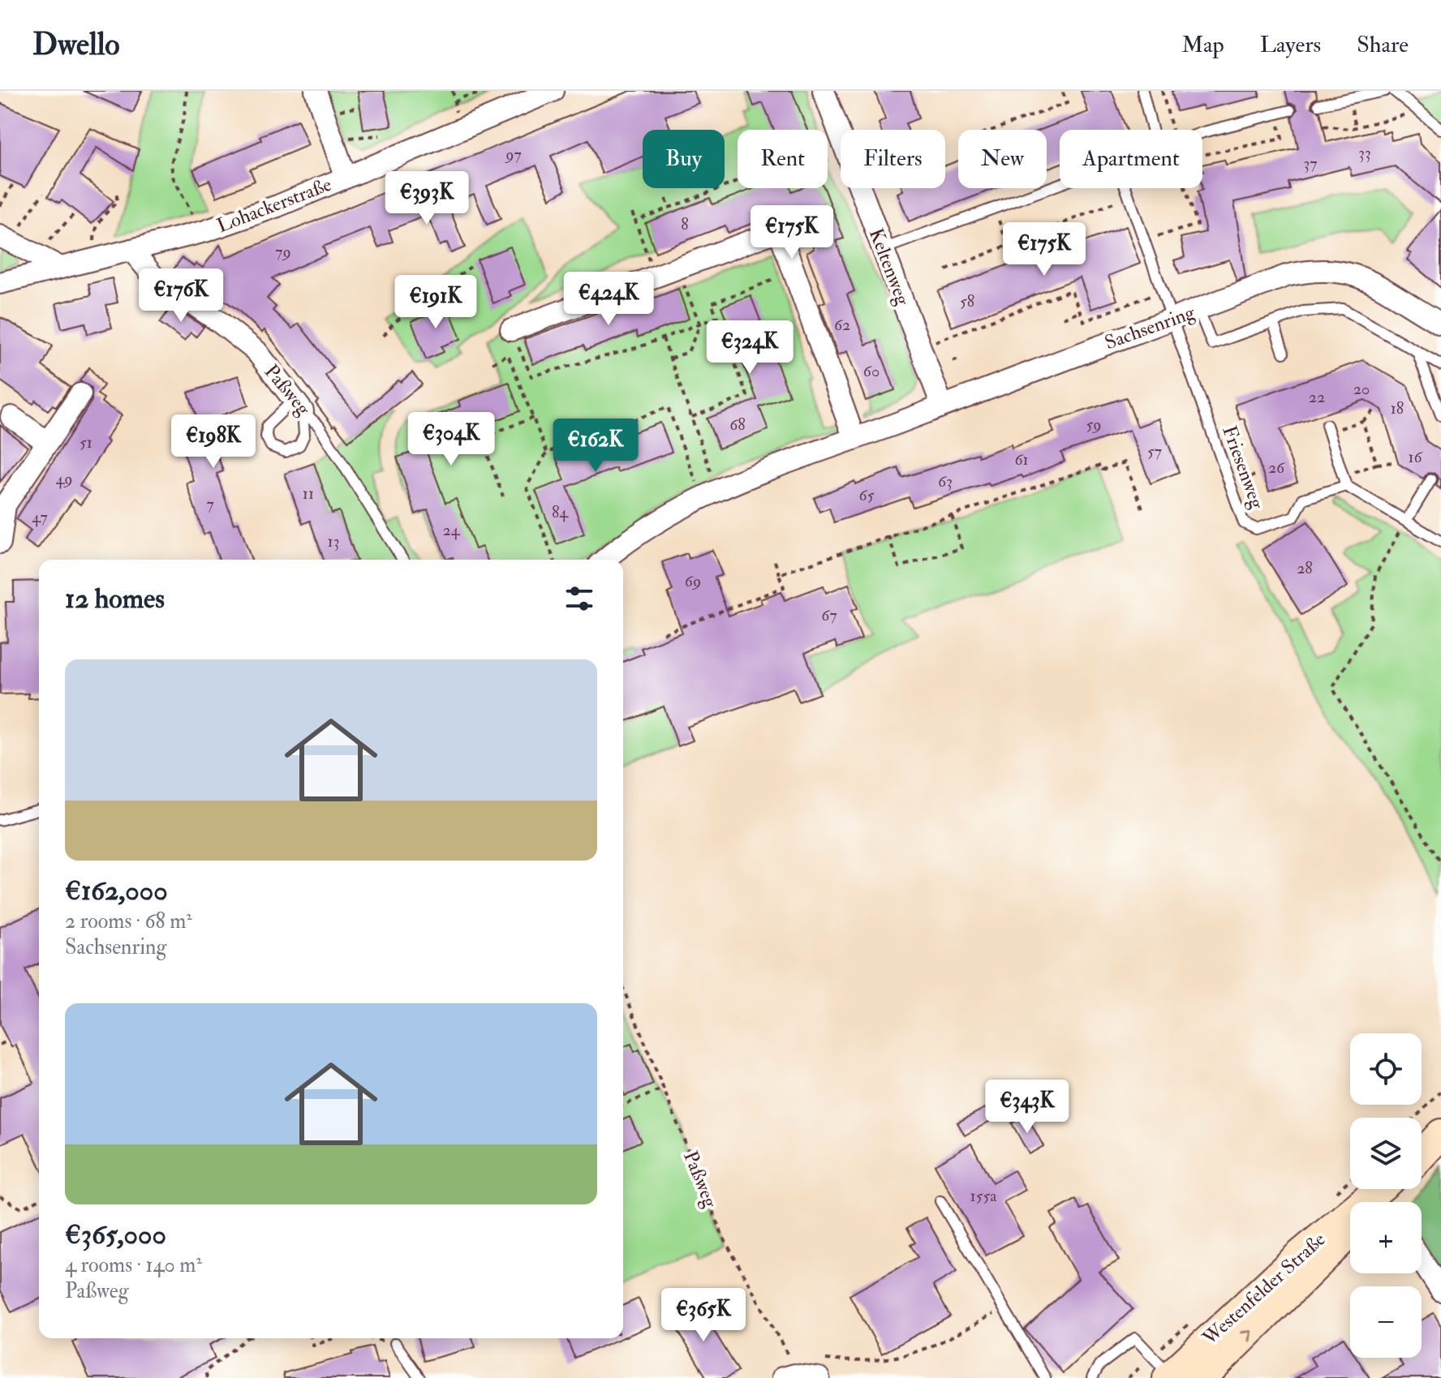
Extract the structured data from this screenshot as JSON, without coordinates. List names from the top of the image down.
{
  "streets": {
    "street": [
      "Lohackerstraße",
      "Keltenweg",
      "Sachsenring",
      "Paßweg",
      "Westenfelder Straße"
    ],
    "lane": ["Friesenweg"]
  },
  "crossings": [
    ["Lohackerstraße", "Paßweg"],
    ["Keltenweg", "Sachsenring"],
    ["Sachsenring", "Friesenweg"]
  ],
  "house_numbers": [
    "33",
    "97",
    "37",
    "8",
    "79",
    "58",
    "62",
    "60",
    "20",
    "22",
    "18",
    "68",
    "59",
    "51",
    "57",
    "16",
    "61",
    "26",
    "49",
    "63",
    "11",
    "65",
    "7",
    "84",
    "47",
    "24",
    "13",
    "28",
    "69",
    "67",
    "155a"
  ],
  "page": {
    "header": "Dwello",
    "nav": ["Map", "Layers", "Share"],
    "chip": [
      "Buy",
      "Rent",
      "Filters",
      "New",
      "Apartment"
    ],
    "price": [
      "€393K",
      "€175K",
      "€175K",
      "€176K",
      "€424K",
      "€191K",
      "€324K",
      "€304K",
      "€198K",
      "€162K",
      "€343K",
      "€365K"
    ],
    "heading": "12 homes",
    "list": [
      {
        "name": "€162,000",
        "note": "2 rooms · 68 m² · Sachsenring"
      },
      {
        "name": "€365,000",
        "note": "4 rooms · 140 m² · Paßweg"
      }
    ],
    "map_buttons": ["+", "−"]
  }
}
